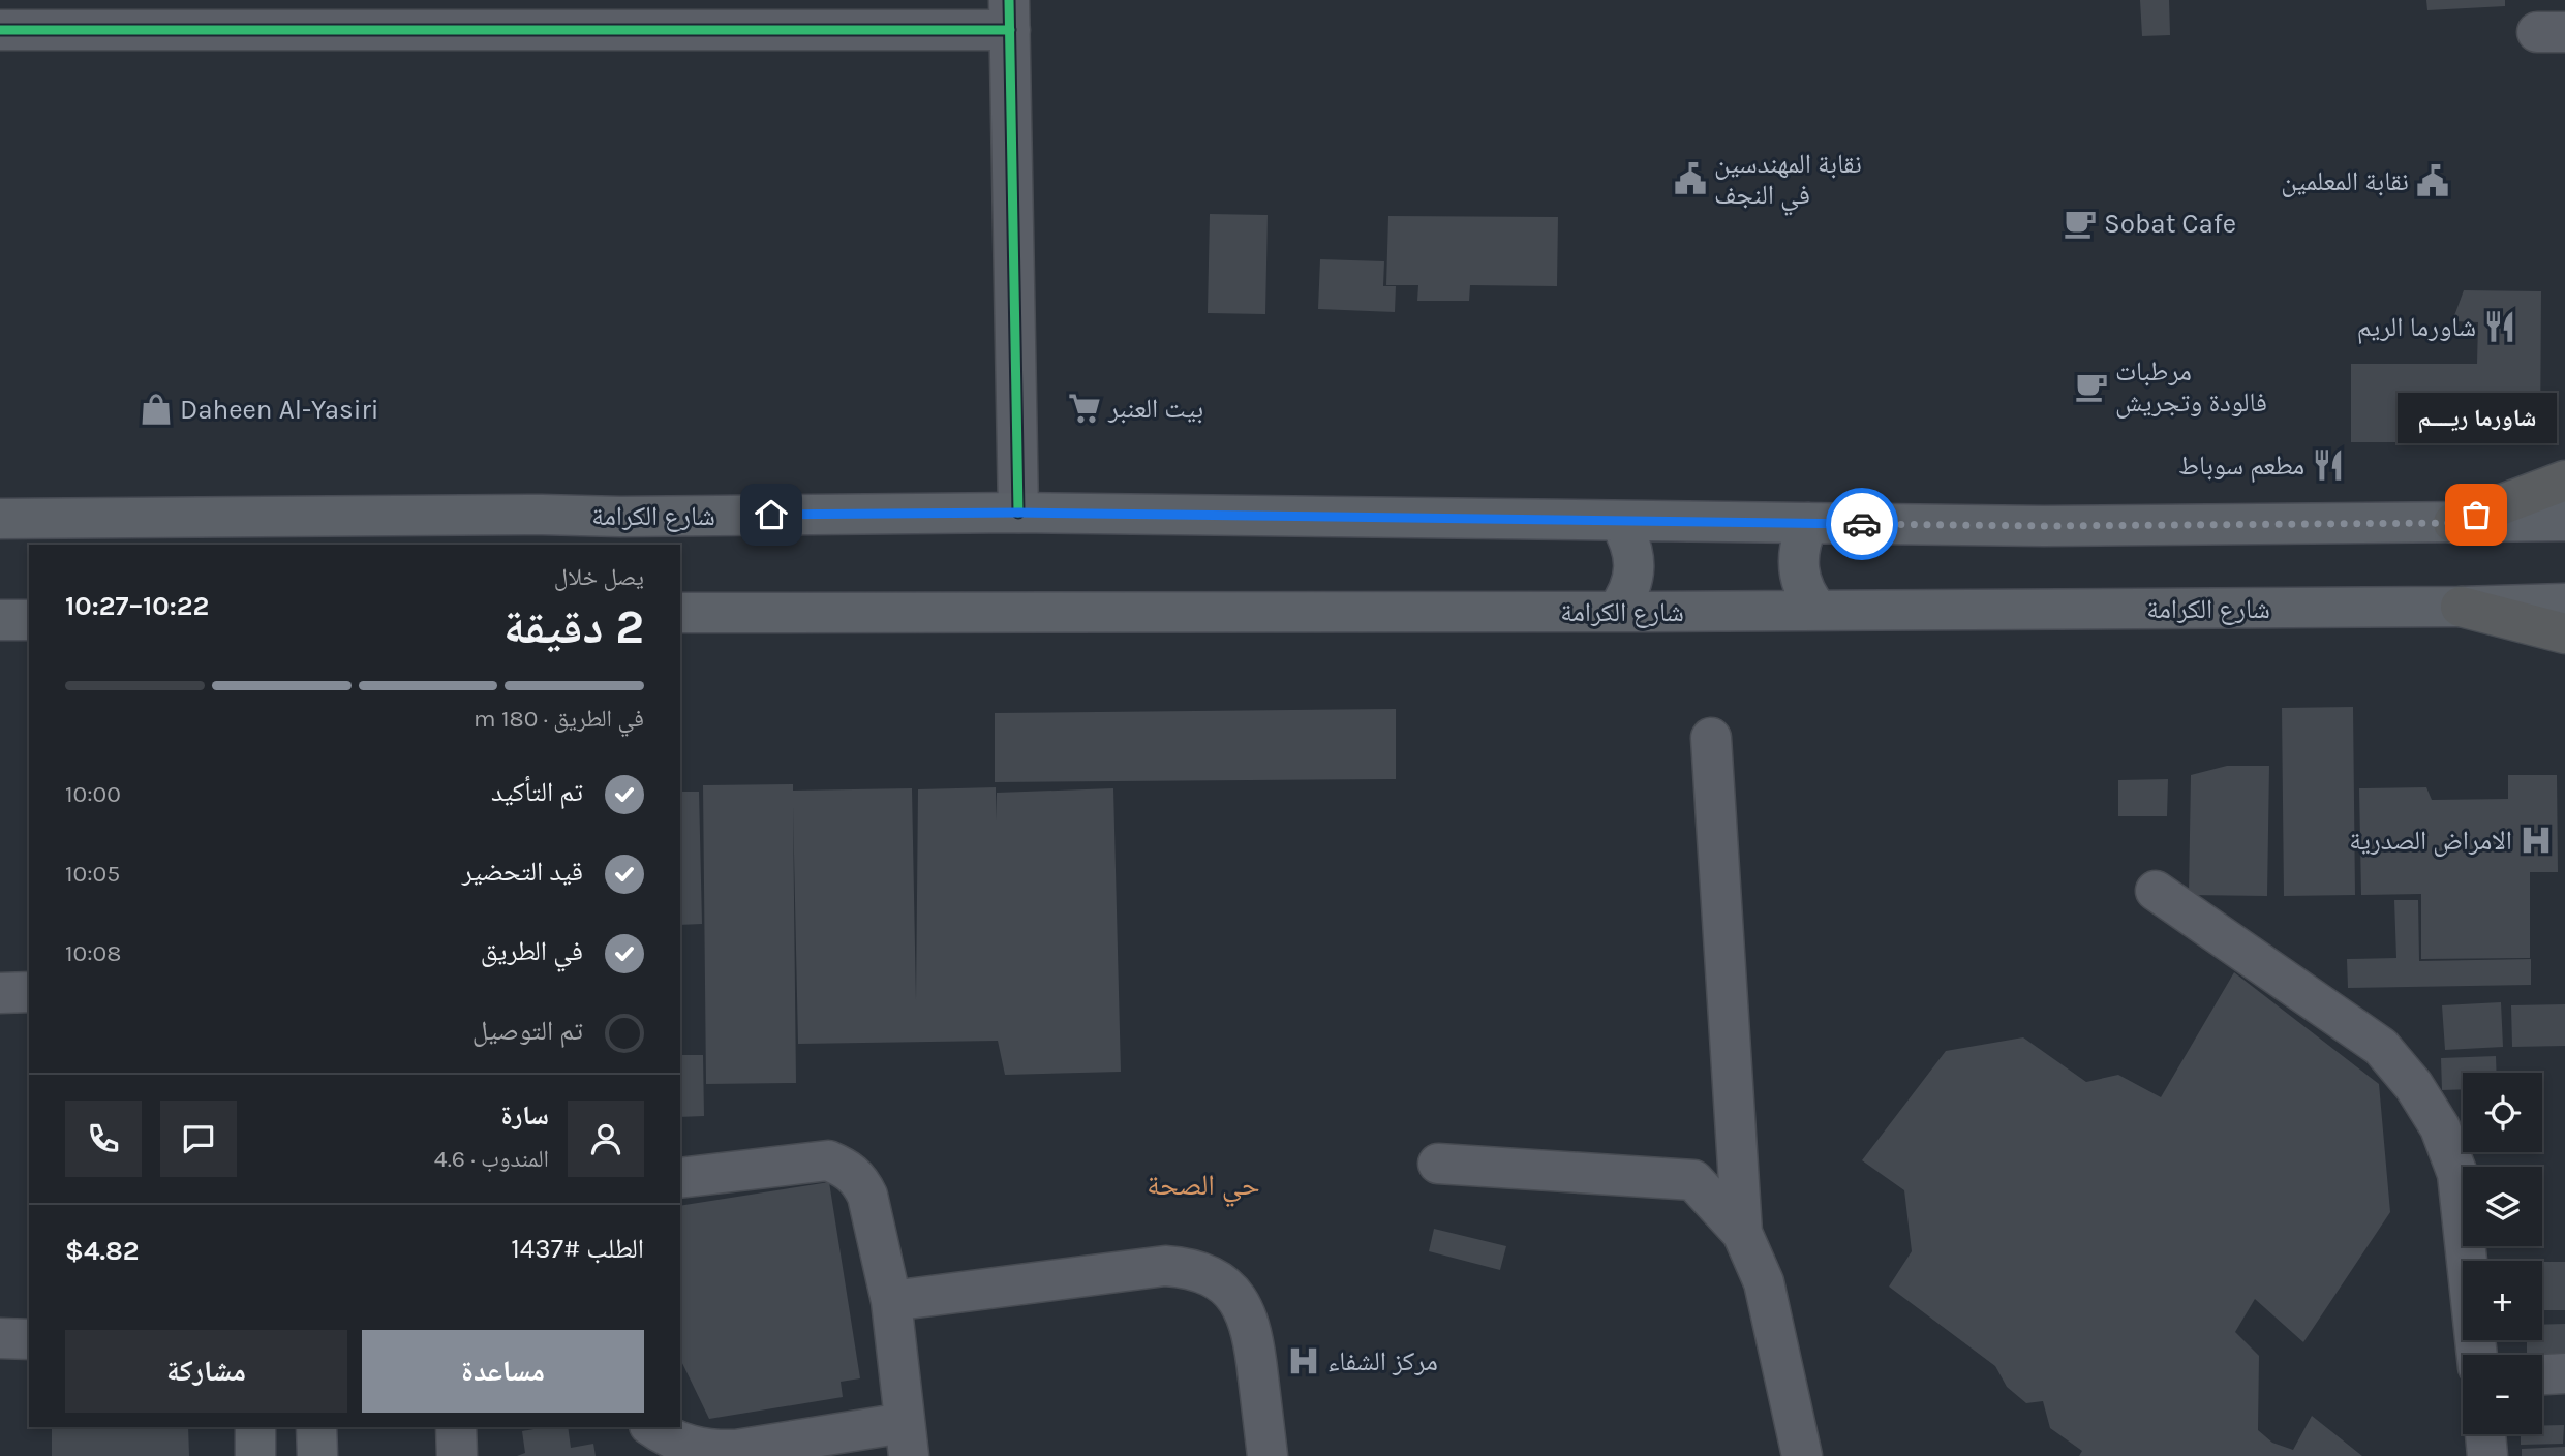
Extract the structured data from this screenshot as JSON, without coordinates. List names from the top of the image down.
{
  "streets": {
    "main road": ["شارع الكرامة"]
  },
  "districts": ["حي الصحة"],
  "places": {
    "public building": ["نقابة المهندسين في النجف", "نقابة المعلمين"],
    "cafe": ["Sobat Cafe", "مرطبات فالودة وتجريش"],
    "restaurant": ["شاورما الريم", "مطعم سوباط"],
    "supermarket": ["بيت العنبر"],
    "shop": ["Daheen Al-Yasiri"],
    "other": ["شاورما ريــــم"],
    "hospital": ["الامراض الصدرية", "مركز الشفاء"]
  },
  "page": {
    "bubble": "شاورما ريــــم",
    "heading": ["2 دقيقة", "يصل خلال", "10:22–10:27"],
    "panel": [
      "سارة",
      "المندوب · 4.6",
      "الطلب #1437",
      "$4.82"
    ],
    "bar": "في الطريق · 180 m",
    "list": [
      ["تم التأكيد", "10:00"],
      ["قيد التحضير", "10:05"],
      ["في الطريق", "10:08"],
      "تم التوصيل"
    ],
    "map_buttons": ["+", "−"],
    "buttons": ["مساعدة", "مشاركة"]
  }
}
